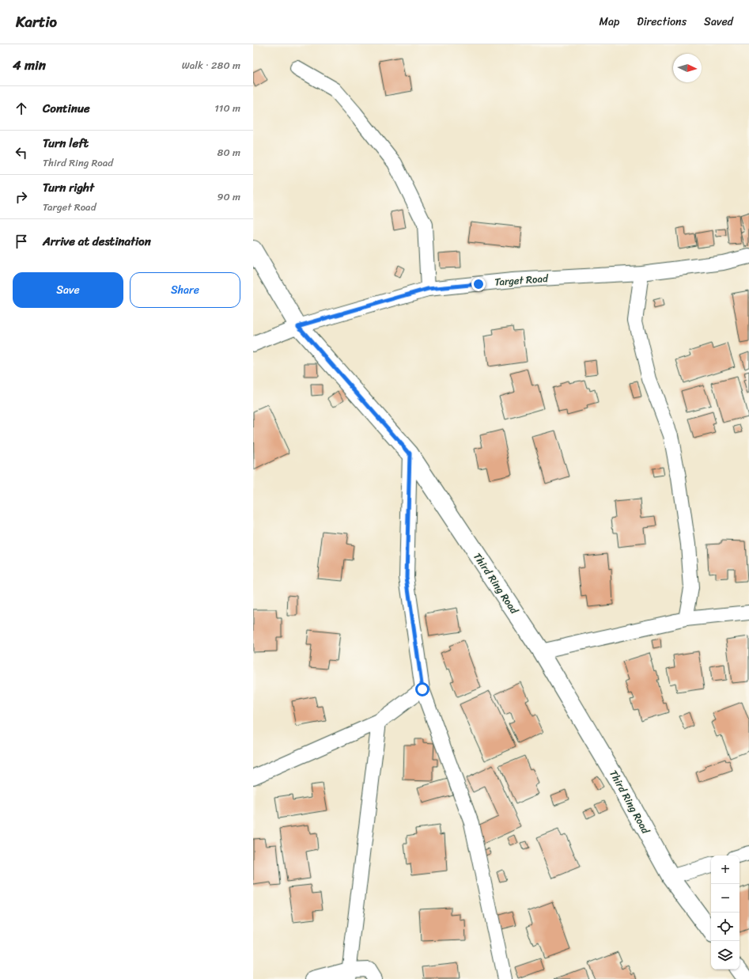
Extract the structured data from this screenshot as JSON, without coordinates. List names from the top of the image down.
{
  "streets": {
    "street": ["Target Road", "Third Ring Road"]
  },
  "crossings": [
    ["Target Road", "Third Ring Road"]
  ],
  "north": "right",
  "page": {
    "header": "Kartio",
    "nav": ["Map", "Directions", "Saved"],
    "heading": ["4 min", "Walk · 280 m"],
    "list": [
      ["Continue", "110 m"],
      ["Turn left", "Third Ring Road", "80 m"],
      ["Turn right", "Target Road", "90 m"],
      "Arrive at destination"
    ],
    "buttons": ["Save", "Share"],
    "map_buttons": ["+", "−"]
  }
}
